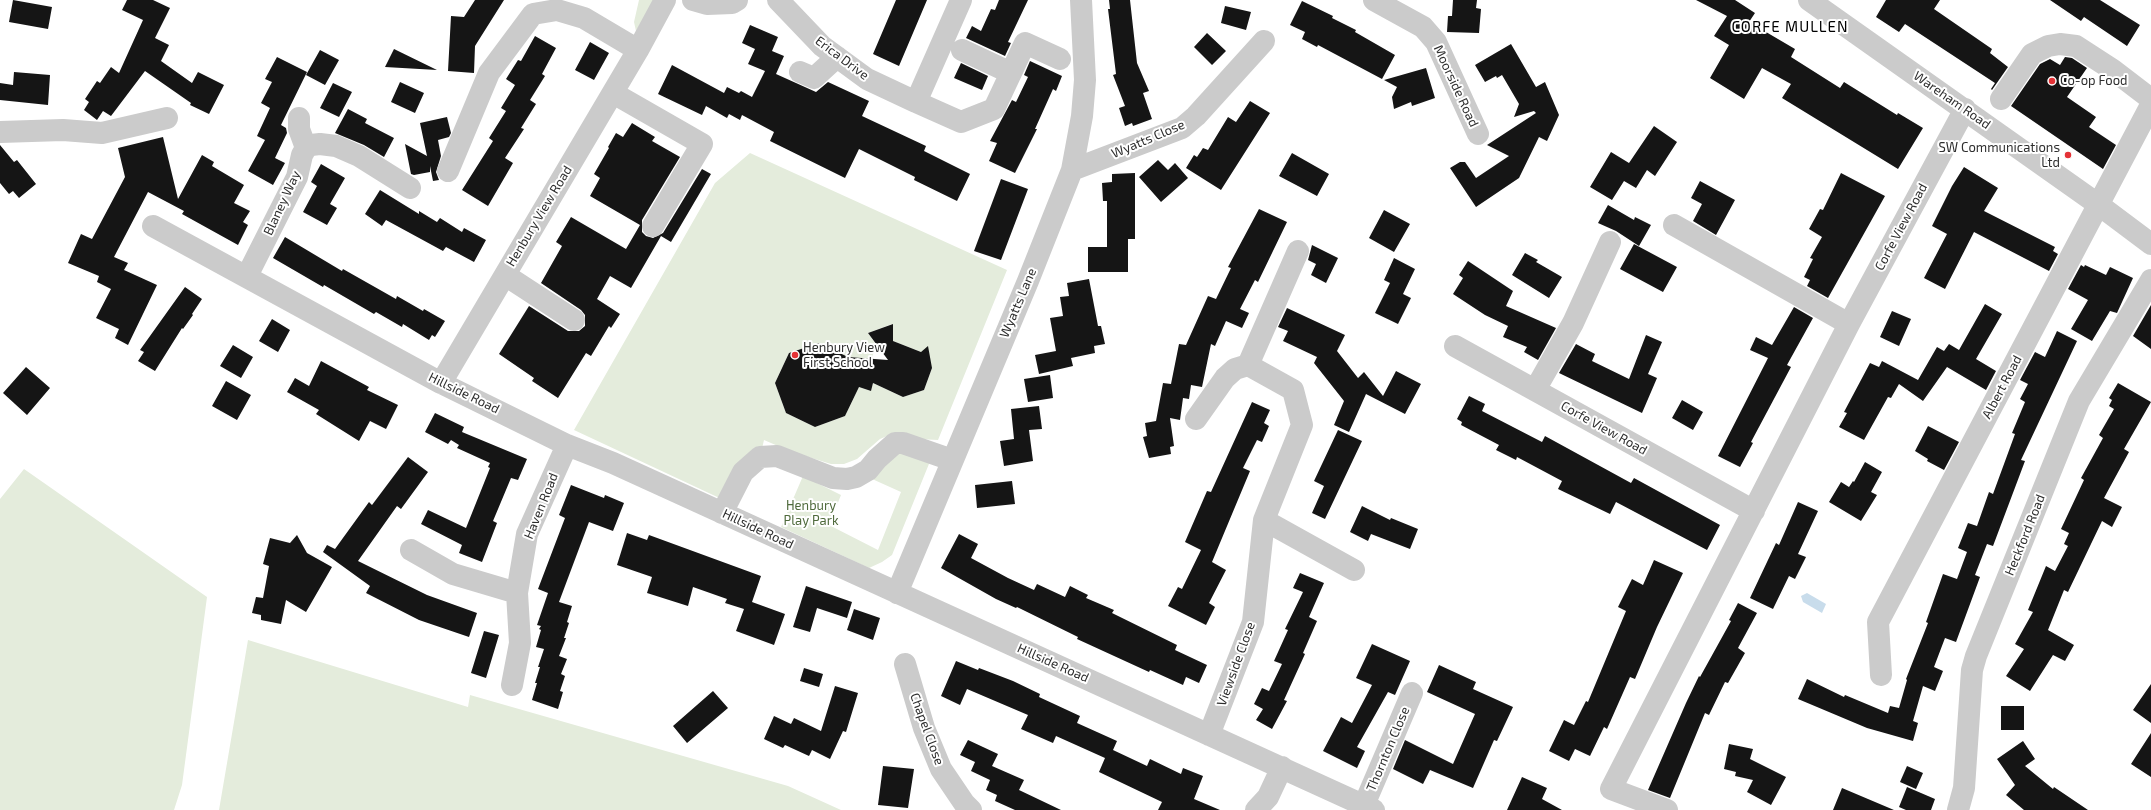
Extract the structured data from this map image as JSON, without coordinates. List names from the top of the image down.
{
  "streets": {
    "street": [
      "Erica Drive",
      "Moorside Road",
      "Wareham Road",
      "Wyatts Close",
      "Blaney Way",
      "Henbury View Road",
      "Corfe View Road",
      "Wyatts Lane",
      "Albert Road",
      "Hillside Road",
      "Haven Road",
      "Heckford Road",
      "Viewside Close",
      "Chapel Close",
      "Thornton Close"
    ]
  },
  "crossings": [
    ["Wareham Road", "Corfe View Road"],
    ["Wareham Road", "Albert Road"],
    ["Wyatts Close", "Wyatts Lane"],
    ["Blaney Way", "Hillside Road"],
    ["Henbury View Road", "Hillside Road"],
    ["Wyatts Lane", "Hillside Road"],
    ["Hillside Road", "Haven Road"],
    ["Hillside Road", "Viewside Close"],
    ["Hillside Road", "Thornton Close"]
  ],
  "districts": ["CORFE MULLEN"],
  "parks": ["Henbury Play Park"],
  "places": ["Co-op Food", "SW Communications Ltd", "Henbury View First School"]
}
